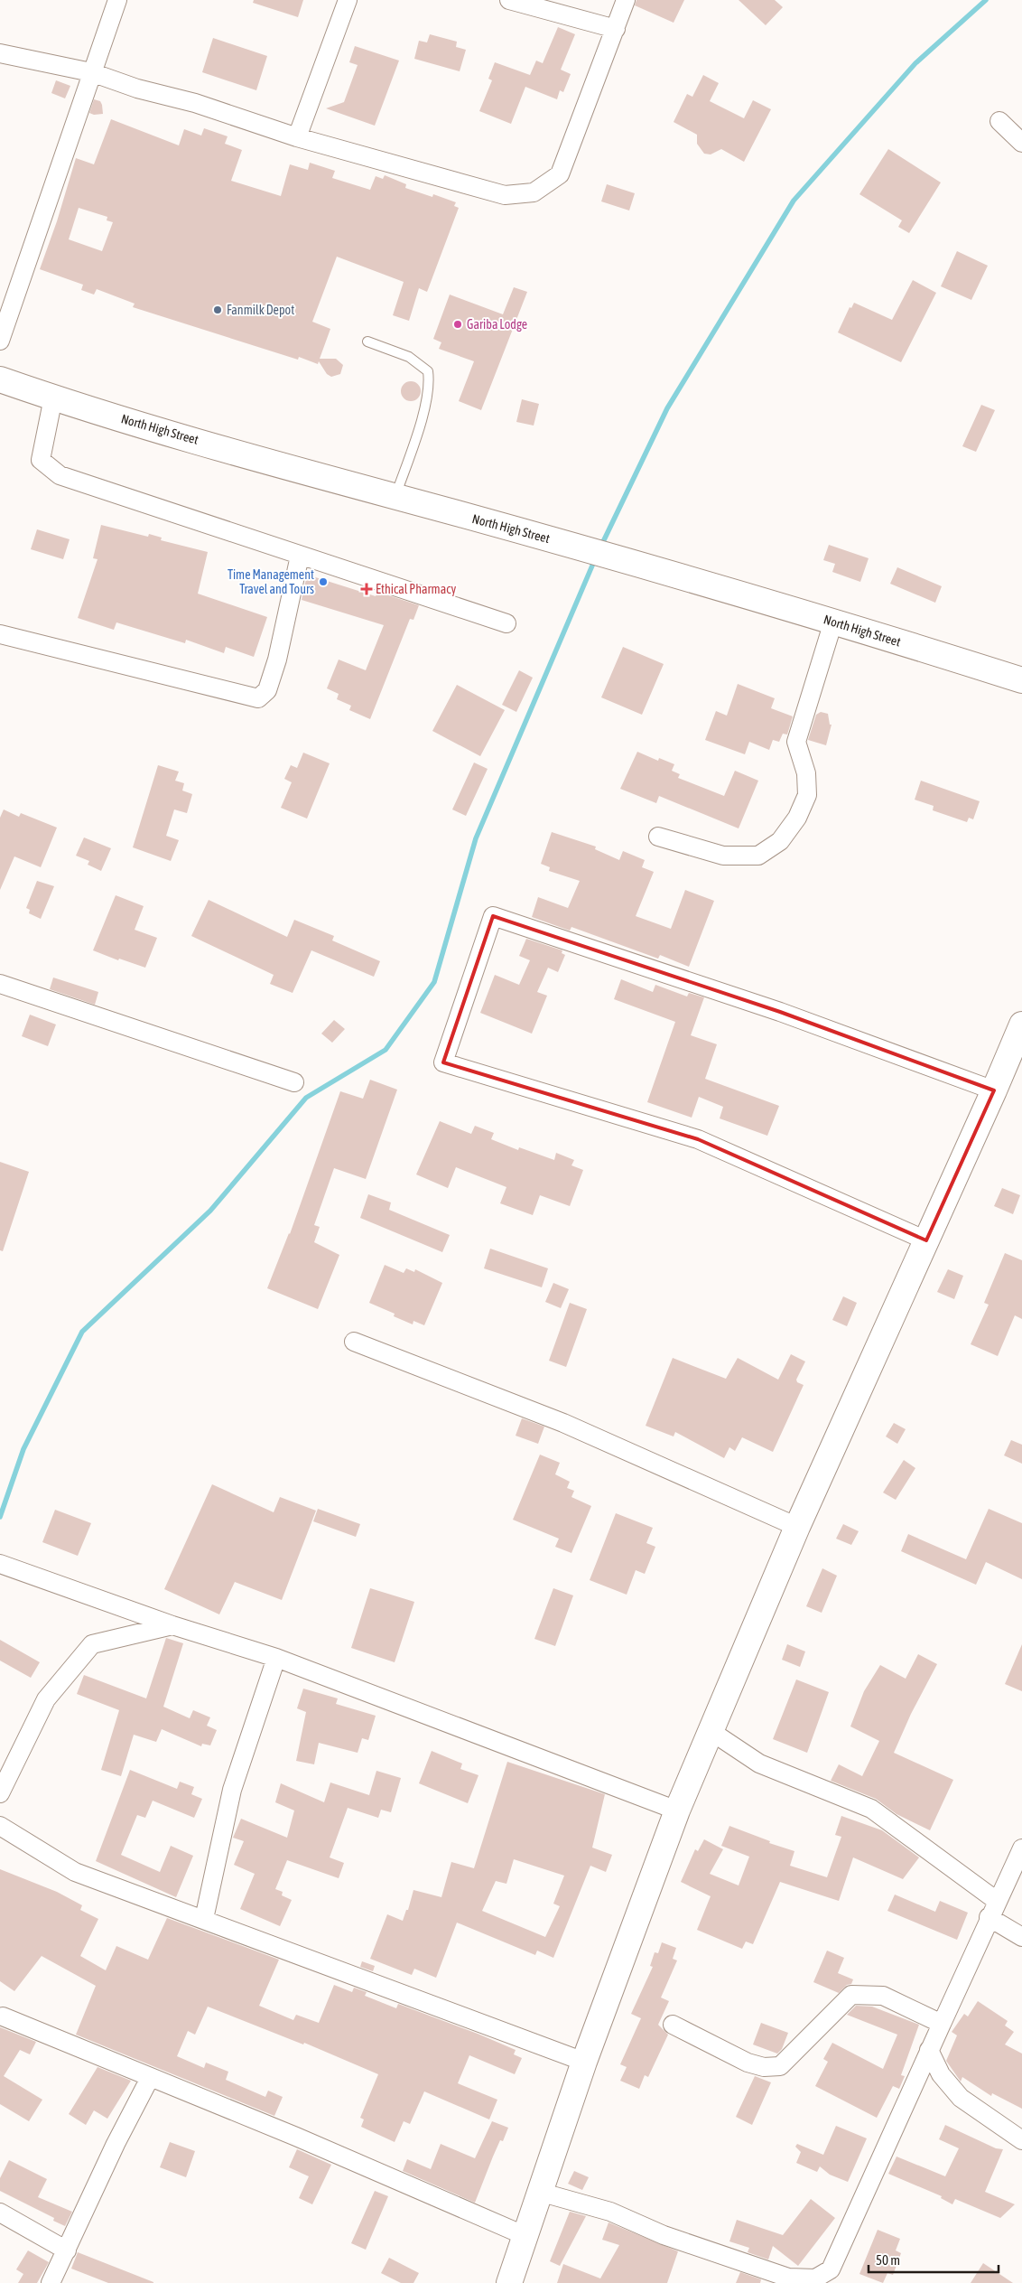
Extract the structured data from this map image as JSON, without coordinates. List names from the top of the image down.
{
  "streets": {
    "main road": ["North High Street"]
  },
  "places": {
    "other": ["Fanmilk Depot", "Gariba Lodge", "Time Management Travel and Tours"],
    "health": ["Ethical Pharmacy"]
  },
  "scale_bar": "50 m"
}
